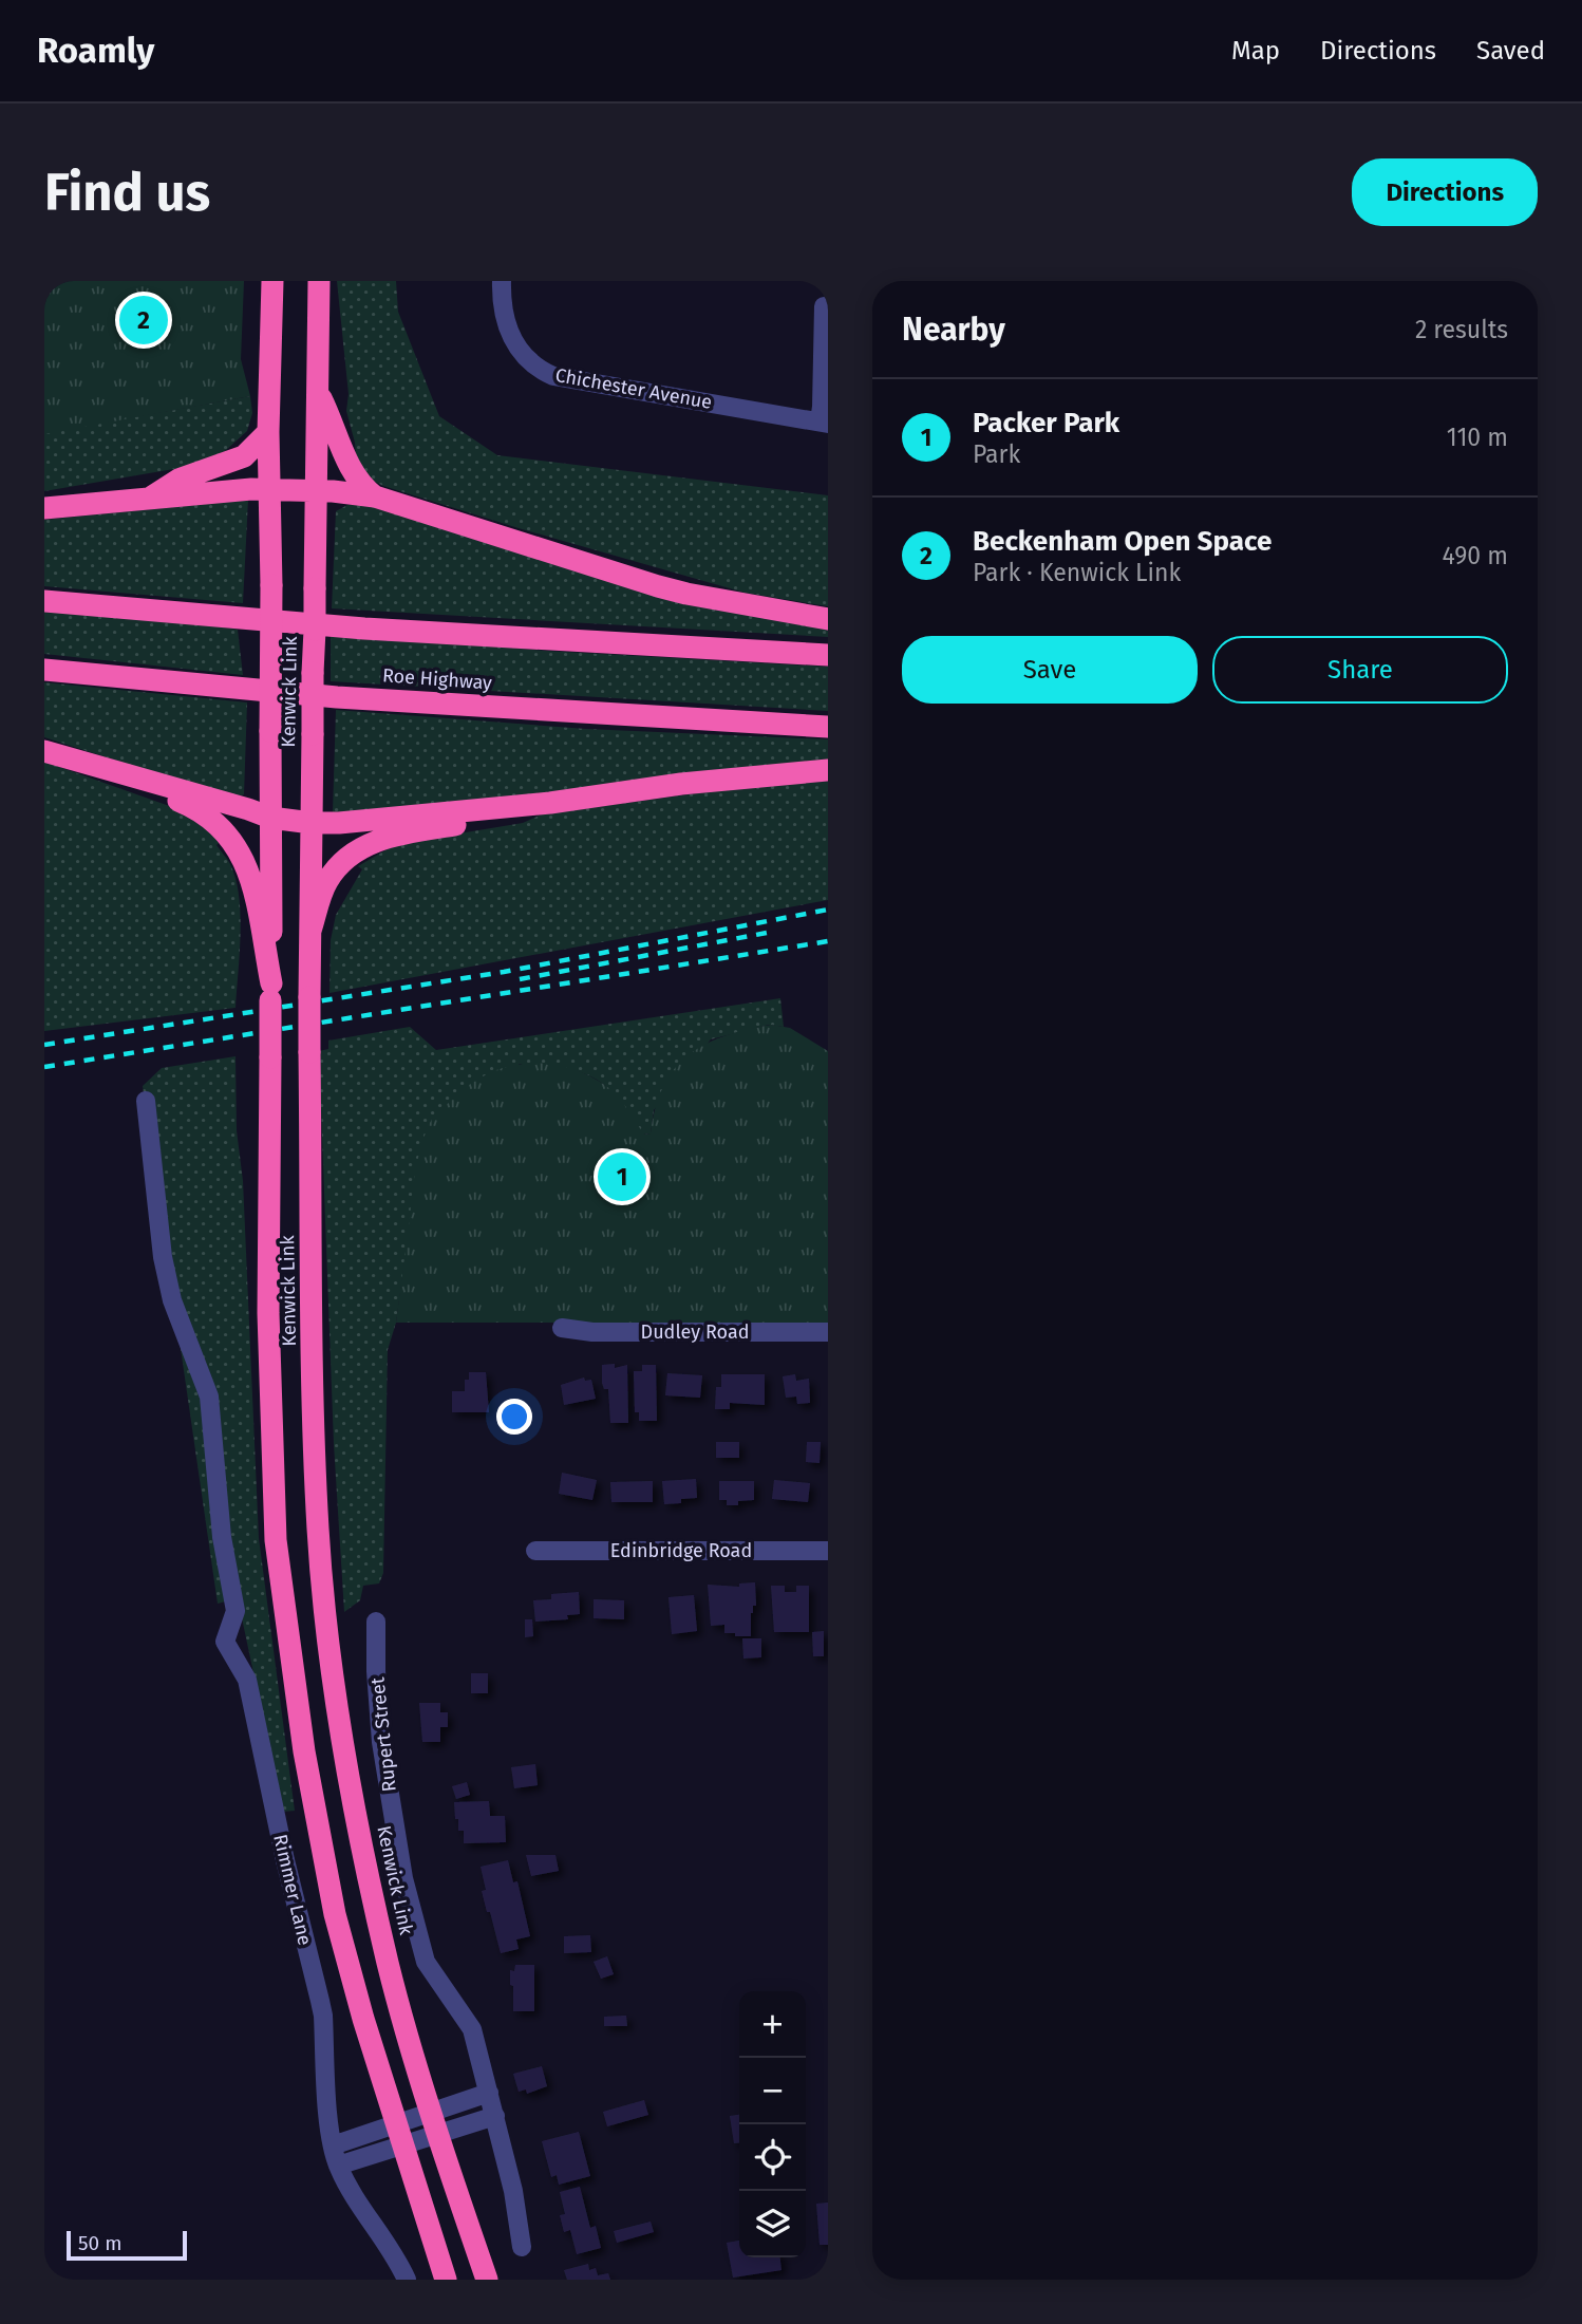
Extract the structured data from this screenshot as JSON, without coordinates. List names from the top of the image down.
{
  "streets": {
    "highway": ["Roe Highway", "Kenwick Link"],
    "street": [
      "Chichester Avenue",
      "Dudley Road",
      "Edinbridge Road",
      "Rupert Street",
      "Rimmer Lane"
    ]
  },
  "scale_bar": "50 m",
  "page": {
    "header": "Roamly",
    "nav": ["Map", "Directions", "Saved"],
    "buttons": [
      "Directions",
      ["Save", "Share"]
    ],
    "title": "Find us",
    "heading": ["Nearby", "2 results"],
    "pins": ["2", "1"],
    "list": [
      {
        "mark": "1",
        "name": "Packer Park",
        "note": "Park",
        "value": "110 m"
      },
      {
        "mark": "2",
        "name": "Beckenham Open Space",
        "note": "Park · Kenwick Link",
        "value": "490 m"
      }
    ],
    "map_buttons": ["+", "−"],
    "scale": "50 m"
  }
}
